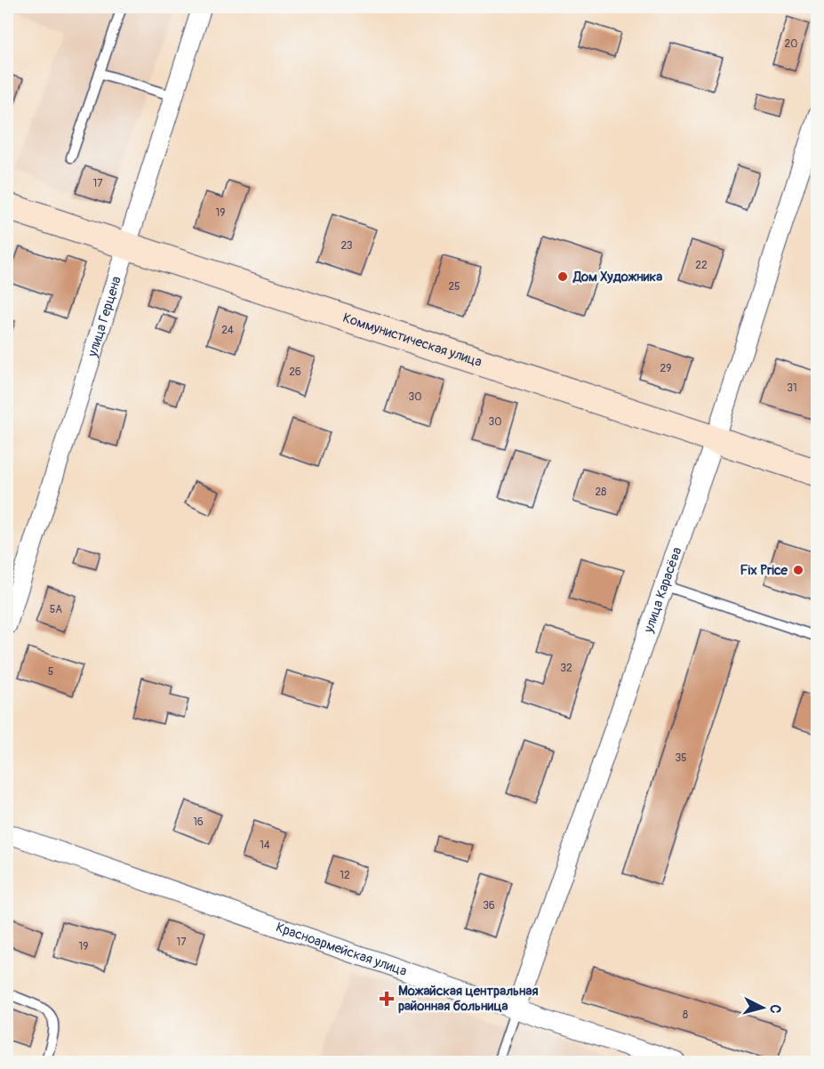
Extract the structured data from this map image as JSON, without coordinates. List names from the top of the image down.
{
  "streets": {
    "main road": ["Коммунистическая улица"],
    "street": ["улица Герцена", "улица Карасёва", "Красноармейская улица"]
  },
  "crossings": [
    ["улица Герцена", "Коммунистическая улица"],
    ["Коммунистическая улица", "улица Карасёва"],
    ["улица Карасёва", "Красноармейская улица"]
  ],
  "places": {
    "other": ["Дом Художника", "Fix Price"],
    "health": ["Можайская центральная районная больница"]
  },
  "house_numbers": [
    "20",
    "17",
    "19",
    "23",
    "22",
    "25",
    "24",
    "29",
    "26",
    "31",
    "30",
    "30",
    "28",
    "5А",
    "32",
    "5",
    "35",
    "16",
    "14",
    "12",
    "36",
    "17",
    "19",
    "8"
  ],
  "north": "right"
}
